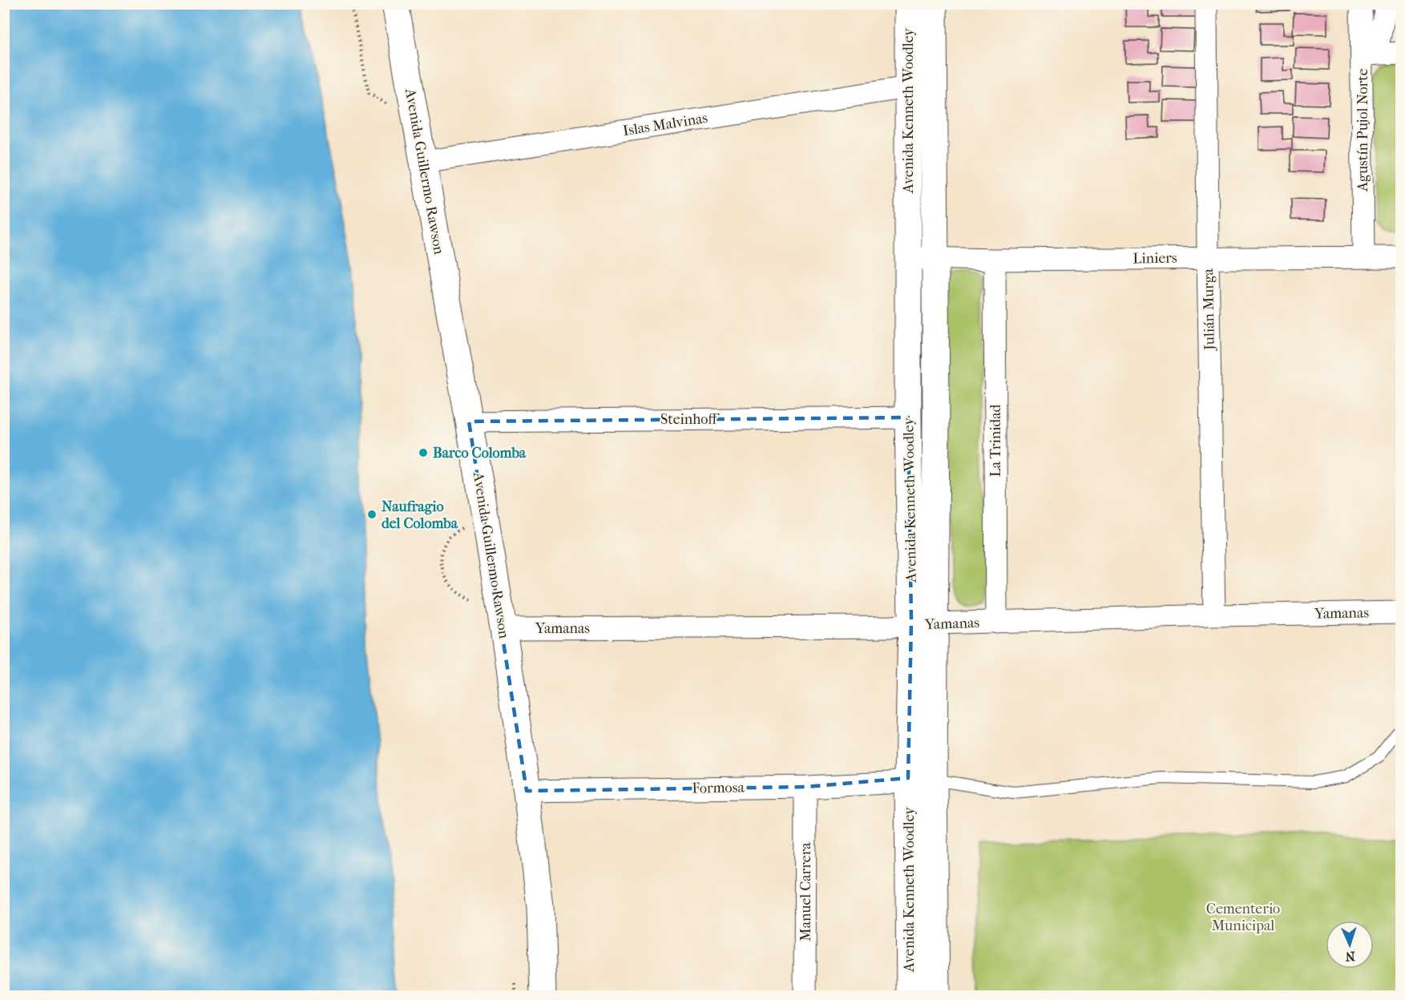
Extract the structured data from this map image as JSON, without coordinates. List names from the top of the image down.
{
  "streets": {
    "main road": ["Avenida Kenneth Woodley", "Avenida Guillermo Rawson"],
    "street": [
      "Islas Malvinas",
      "Agustín Pujol Norte",
      "Liniers",
      "Julián Murga",
      "Steinhoff",
      "La Trinidad",
      "Yamanas",
      "Formosa",
      "Manuel Carrera"
    ]
  },
  "crossings": [
    ["Avenida Kenneth Woodley", "Islas Malvinas"],
    ["Avenida Kenneth Woodley", "Liniers"],
    ["Avenida Kenneth Woodley", "Steinhoff"],
    ["Avenida Kenneth Woodley", "Yamanas"],
    ["Avenida Kenneth Woodley", "Formosa"],
    ["Islas Malvinas", "Avenida Guillermo Rawson"],
    ["Agustín Pujol Norte", "Liniers"],
    ["Avenida Guillermo Rawson", "Steinhoff"],
    ["Avenida Guillermo Rawson", "Yamanas"],
    ["Avenida Guillermo Rawson", "Formosa"],
    ["Liniers", "Julián Murga"],
    ["Liniers", "La Trinidad"],
    ["Julián Murga", "Yamanas"],
    ["La Trinidad", "Yamanas"],
    ["Formosa", "Manuel Carrera"]
  ],
  "parks": ["Cementerio Municipal"],
  "places": ["Barco Colomba", "Naufragio del Colomba"],
  "north": "bottom"
}
